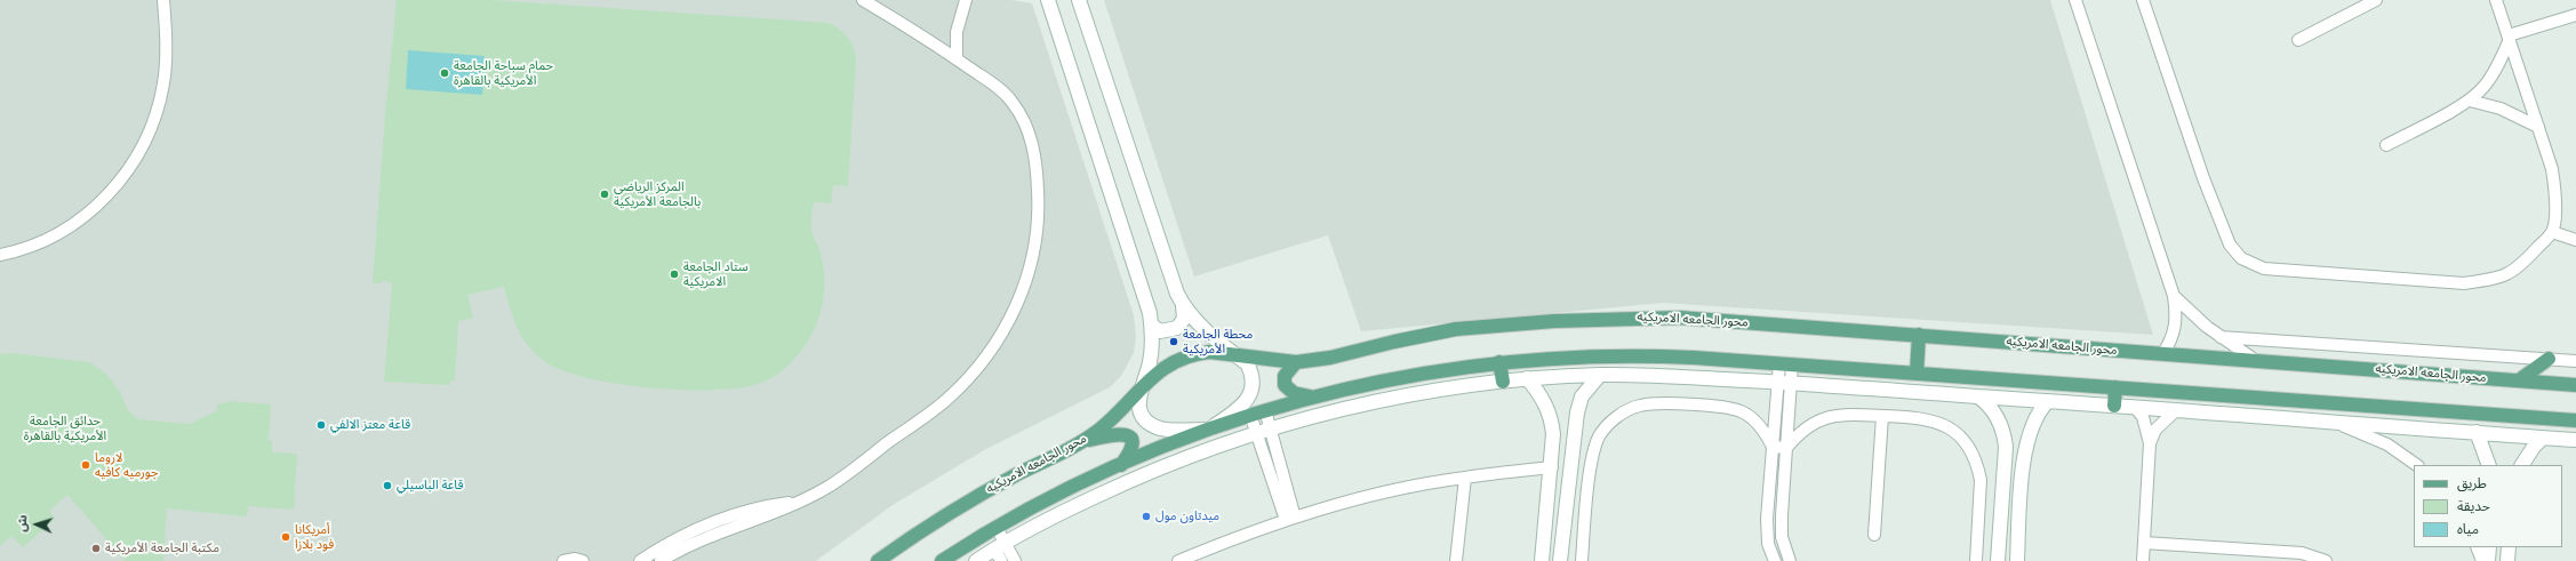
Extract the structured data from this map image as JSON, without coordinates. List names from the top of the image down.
{
  "streets": {
    "main road": ["محور الجامعه الامريكيه"]
  },
  "parks": ["حدائق الجامعة الأمريكية بالقاهرة"],
  "places": [
    "حمام سباحة الجامعة الأمريكية بالقاهرة",
    "المركز الرياضي بالجامعة الأمريكية",
    "ستاد الجامعة الامريكية",
    "محطة الجامعة الأمريكية",
    "قاعة معتز الالفي",
    "لاروما جورميه كافيه",
    "قاعة الباسيلي",
    "ميدتاون مول",
    "أمريكانا فود بلازا",
    "مكتبة الجامعة الأمريكية"
  ],
  "legend": ["طريق", "حديقة", "مياه"],
  "north": "left"
}
